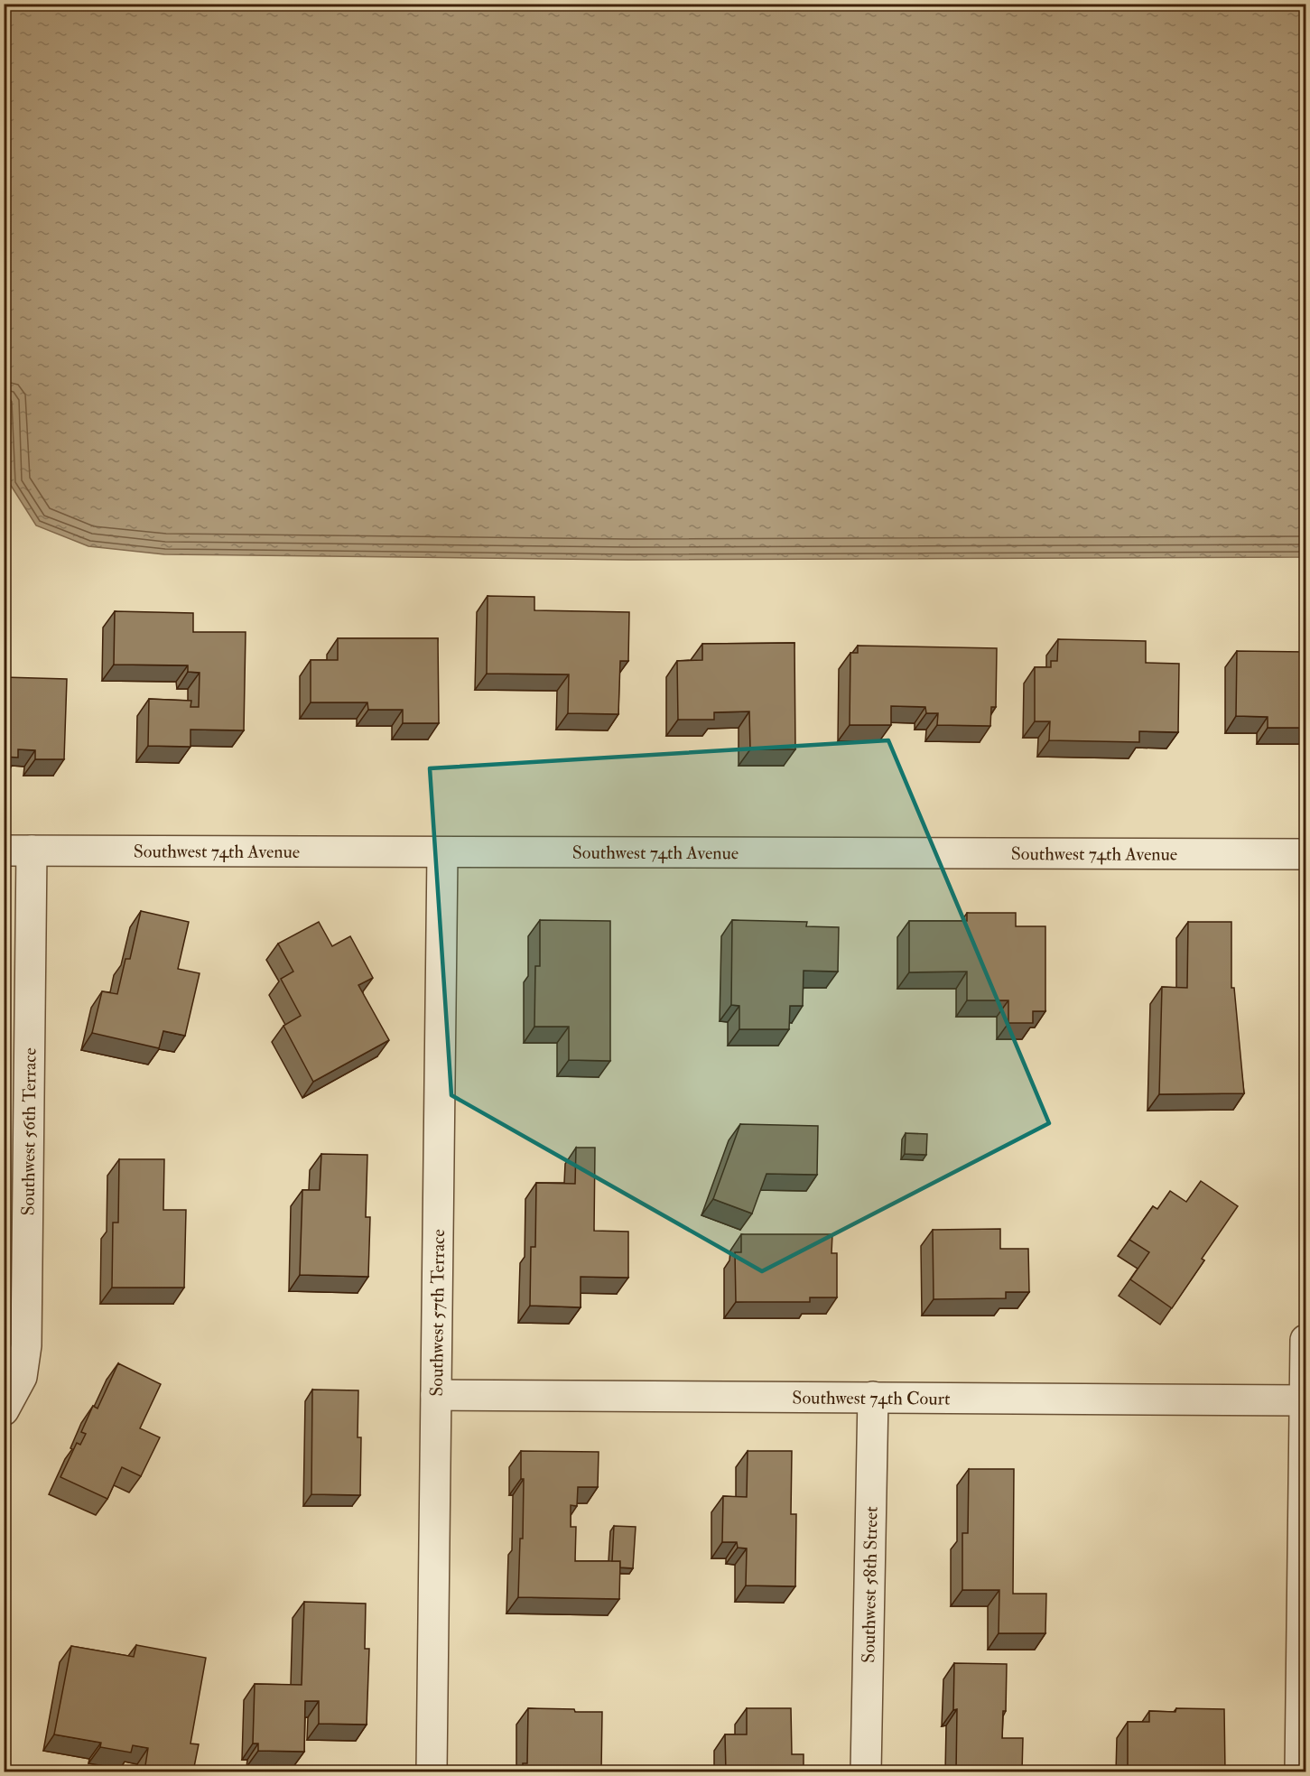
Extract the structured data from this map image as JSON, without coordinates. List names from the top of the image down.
{
  "streets": {
    "street": [
      "Southwest 74th Avenue",
      "Southwest 56th Terrace",
      "Southwest 57th Terrace",
      "Southwest 74th Court",
      "Southwest 58th Street"
    ]
  },
  "crossings": [
    ["Southwest 74th Avenue", "Southwest 56th Terrace"],
    ["Southwest 74th Avenue", "Southwest 57th Terrace"],
    ["Southwest 57th Terrace", "Southwest 74th Court"],
    ["Southwest 74th Court", "Southwest 58th Street"]
  ]
}
